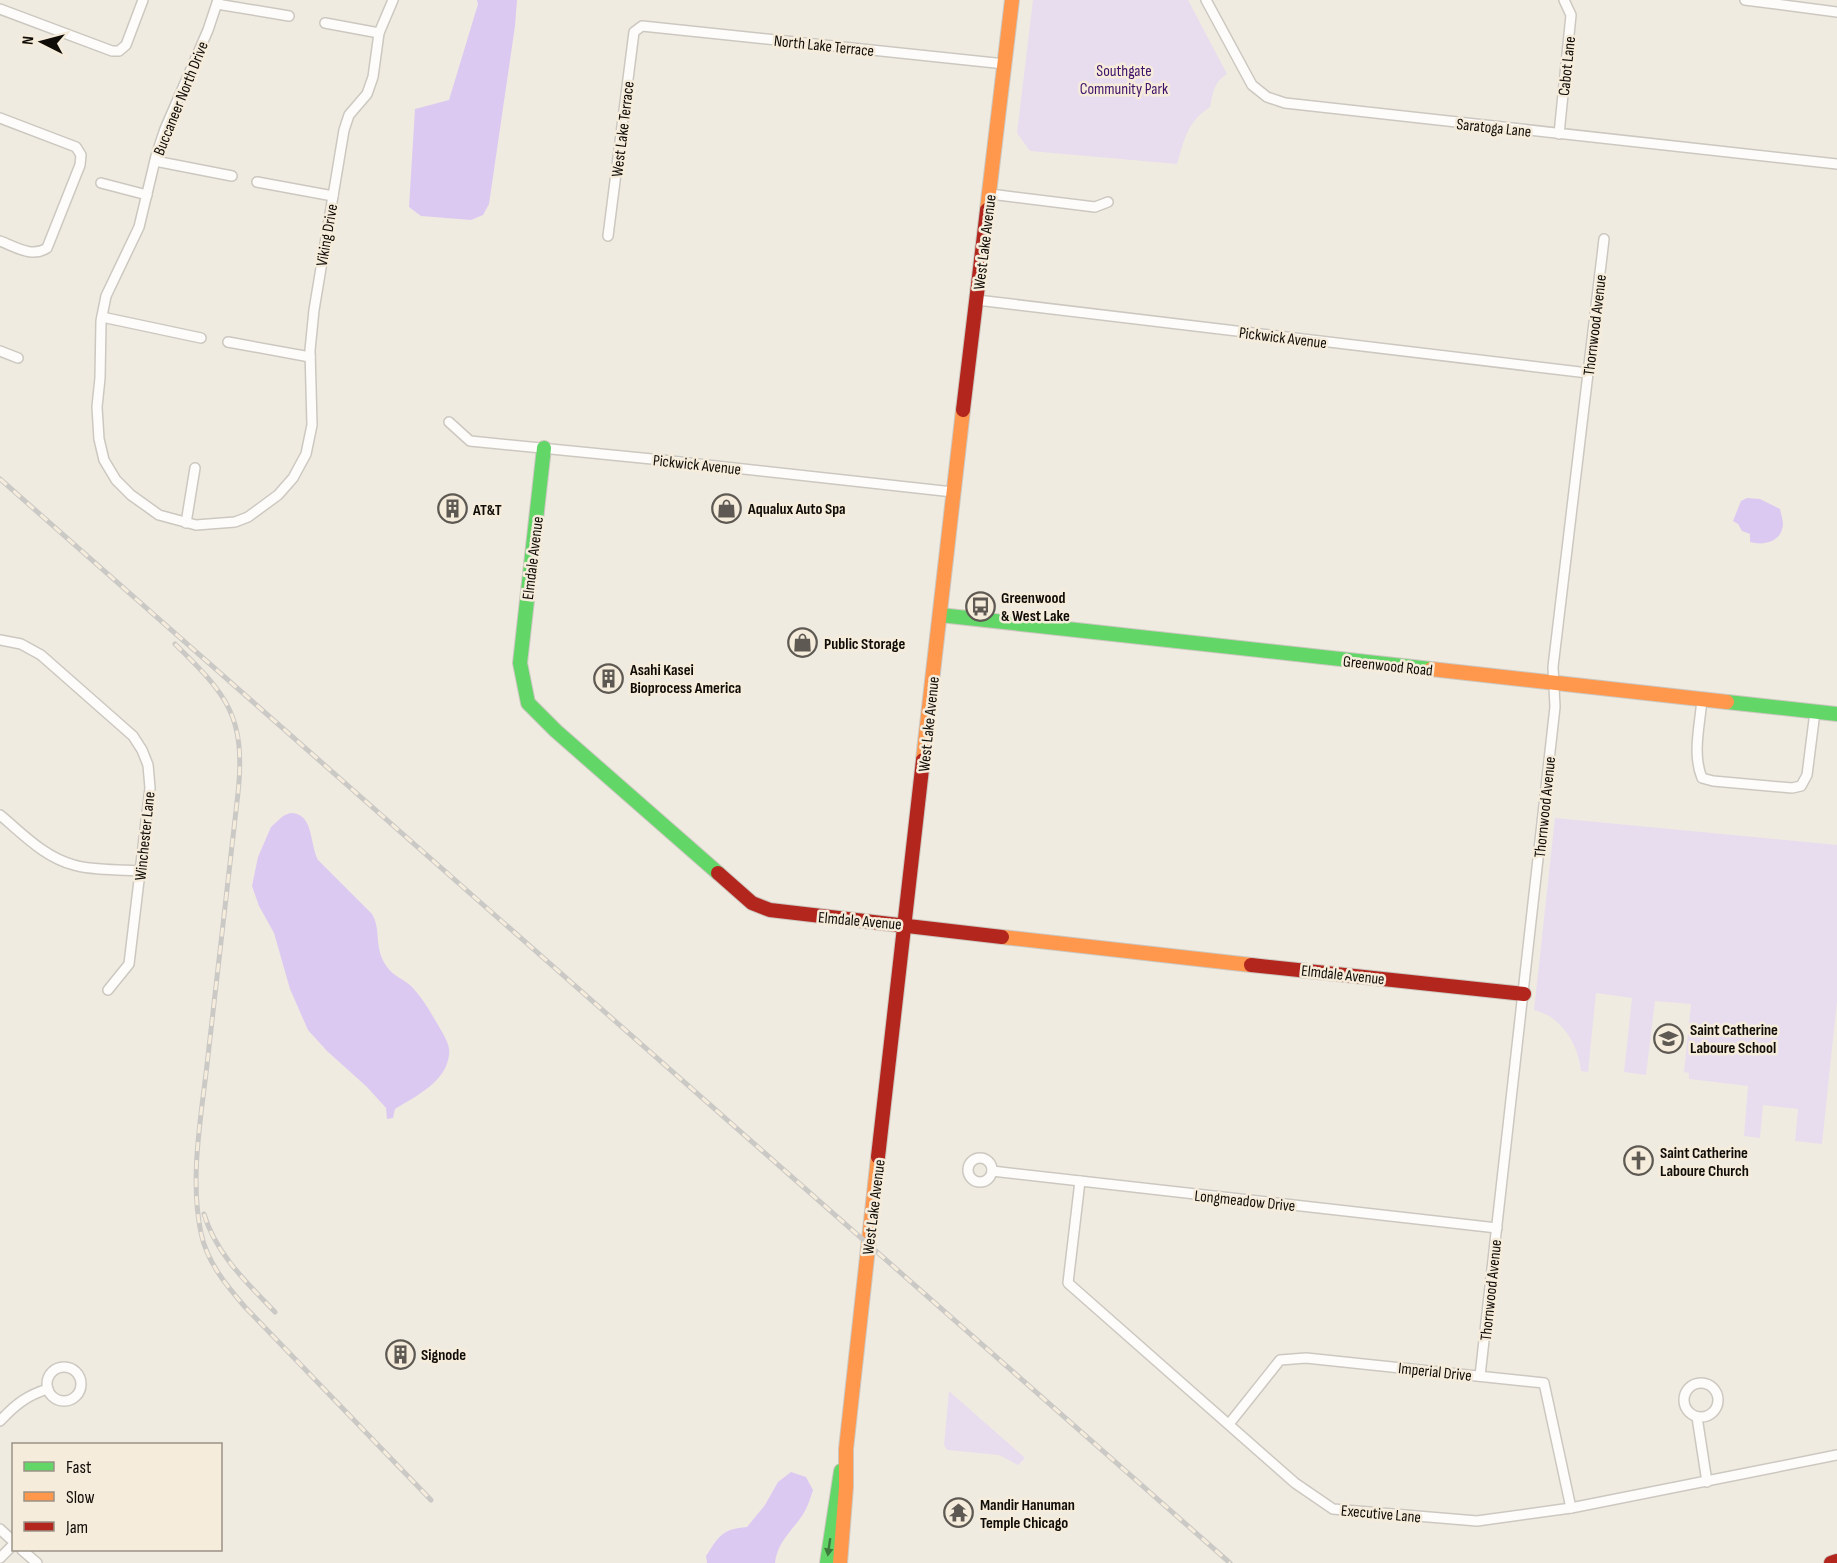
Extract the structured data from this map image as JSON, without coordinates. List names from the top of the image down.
{
  "streets": {
    "street": [
      "North Lake Terrace",
      "Cabot Lane",
      "Buccaneer North Drive",
      "Saratoga Lane",
      "West Lake Terrace",
      "Viking Drive",
      "West Lake Avenue",
      "Thornwood Avenue",
      "Pickwick Avenue",
      "Elmdale Avenue",
      "Greenwood Road",
      "Winchester Lane",
      "Longmeadow Drive",
      "Imperial Drive",
      "Executive Lane"
    ]
  },
  "crossings": [
    ["North Lake Terrace", "West Lake Terrace"],
    ["North Lake Terrace", "West Lake Avenue"],
    ["Cabot Lane", "Saratoga Lane"],
    ["Buccaneer North Drive", "Viking Drive"],
    ["West Lake Avenue", "Pickwick Avenue"],
    ["West Lake Avenue", "Elmdale Avenue"],
    ["West Lake Avenue", "Greenwood Road"],
    ["Thornwood Avenue", "Pickwick Avenue"],
    ["Thornwood Avenue", "Elmdale Avenue"],
    ["Thornwood Avenue", "Greenwood Road"],
    ["Thornwood Avenue", "Longmeadow Drive"],
    ["Thornwood Avenue", "Imperial Drive"],
    ["Pickwick Avenue", "Elmdale Avenue"],
    ["Longmeadow Drive", "Executive Lane"],
    ["Imperial Drive", "Executive Lane"]
  ],
  "parks": ["Southgate Community Park"],
  "places": {
    "shop": ["Aqualux Auto Spa", "Public Storage"],
    "building": ["AT&T", "Asahi Kasei Bioprocess America", "Signode"],
    "bus stop": ["Greenwood & West Lake"],
    "school or university": ["Saint Catherine Laboure School"],
    "church": ["Saint Catherine Laboure Church"],
    "temple": ["Mandir Hanuman Temple Chicago"]
  },
  "legend": ["Fast", "Slow", "Jam"],
  "north": "left"
}
